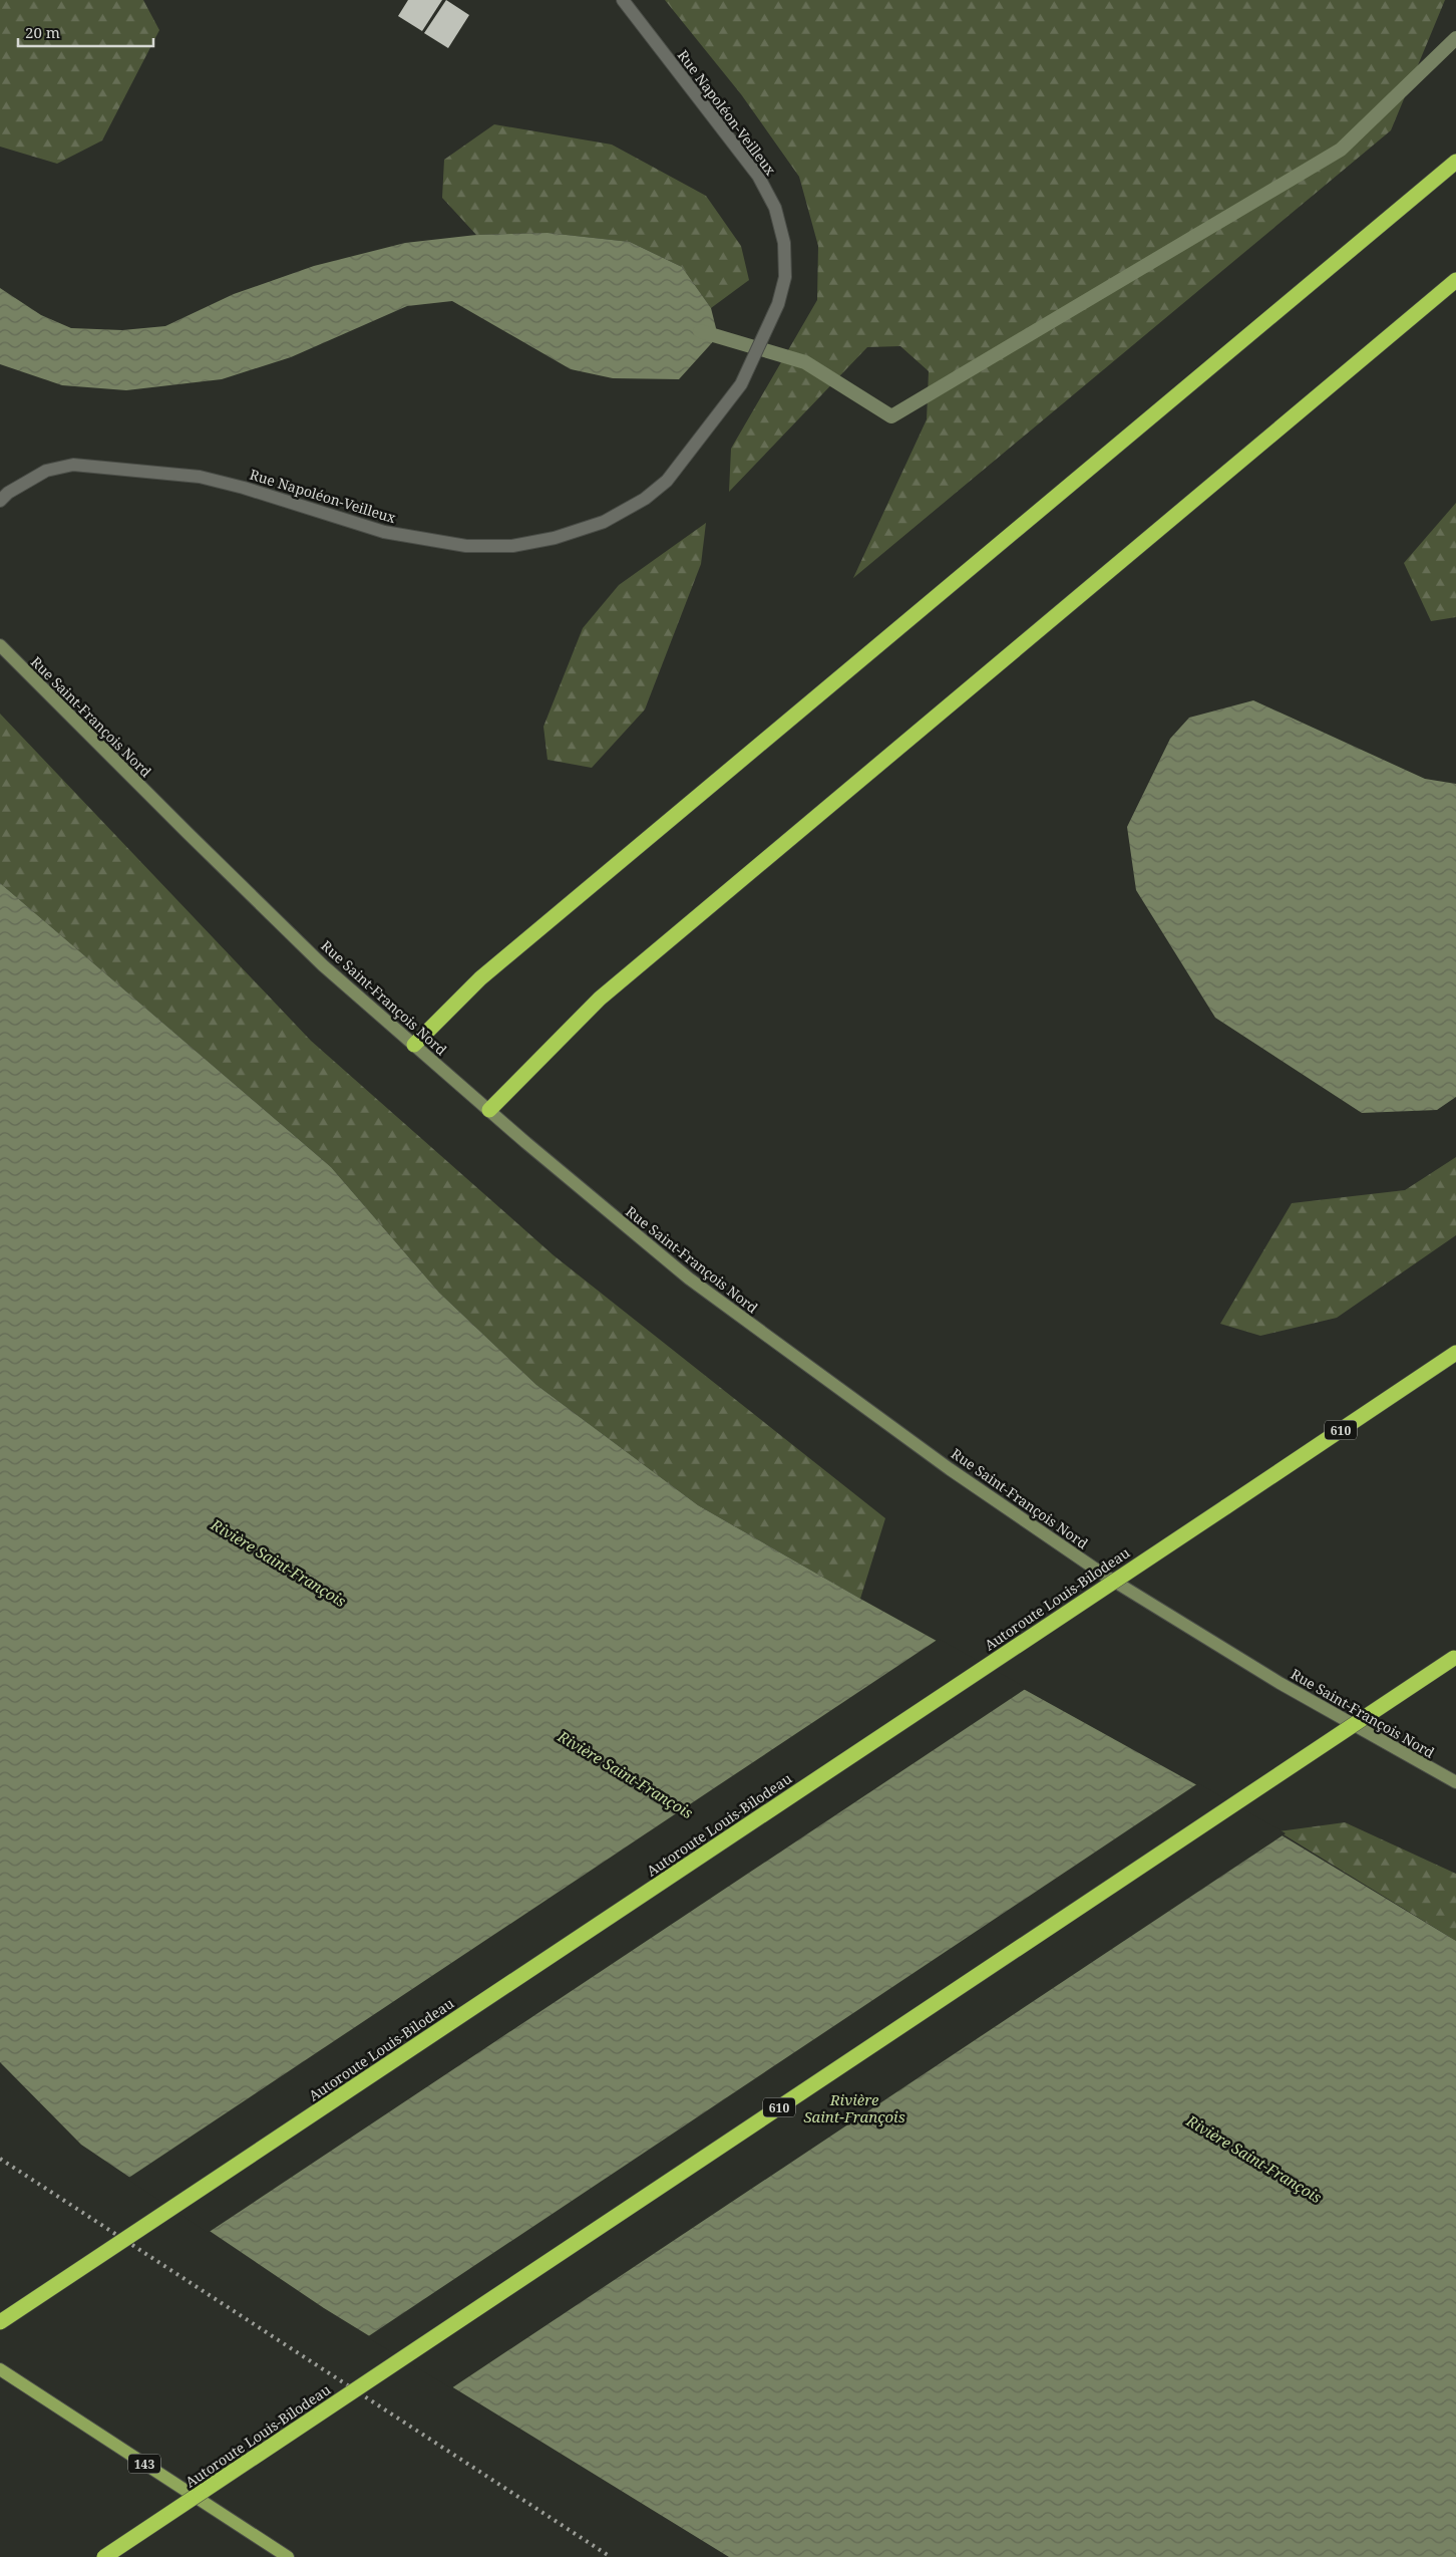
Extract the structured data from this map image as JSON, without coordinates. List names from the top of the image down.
{
  "streets": {
    "highway": ["610", "Autoroute Louis-Bilodeau"],
    "main road": ["143"],
    "street": ["Rue Napoléon-Veilleux", "Rue Saint-François Nord"]
  },
  "water": ["Rivière Saint-François"],
  "scale_bar": "20 m"
}
